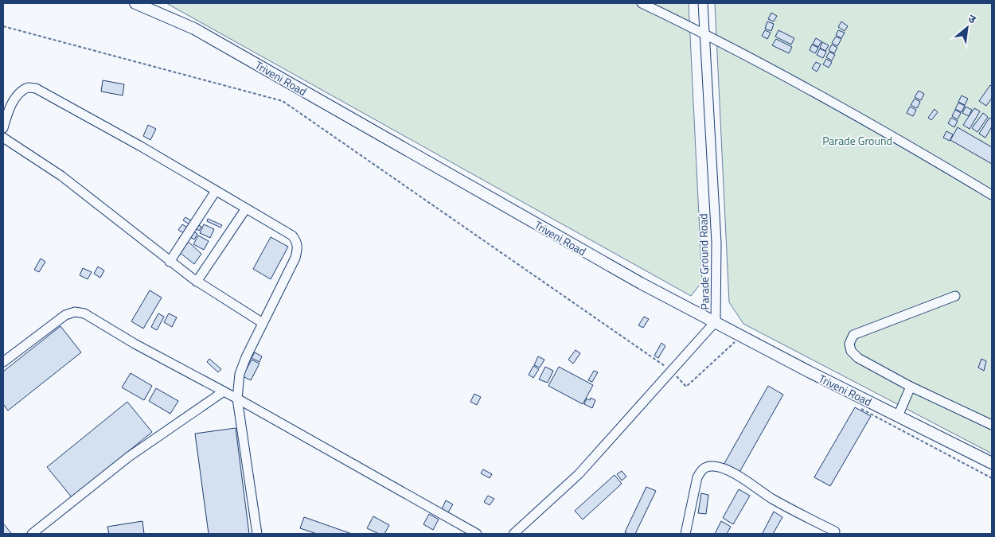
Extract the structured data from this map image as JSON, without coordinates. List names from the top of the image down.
{
  "streets": {
    "main road": ["Triveni Road"],
    "street": ["Parade Ground Road"]
  },
  "crossings": [
    ["Triveni Road", "Parade Ground Road"]
  ],
  "parks": ["Parade Ground"],
  "north": "top right"
}
